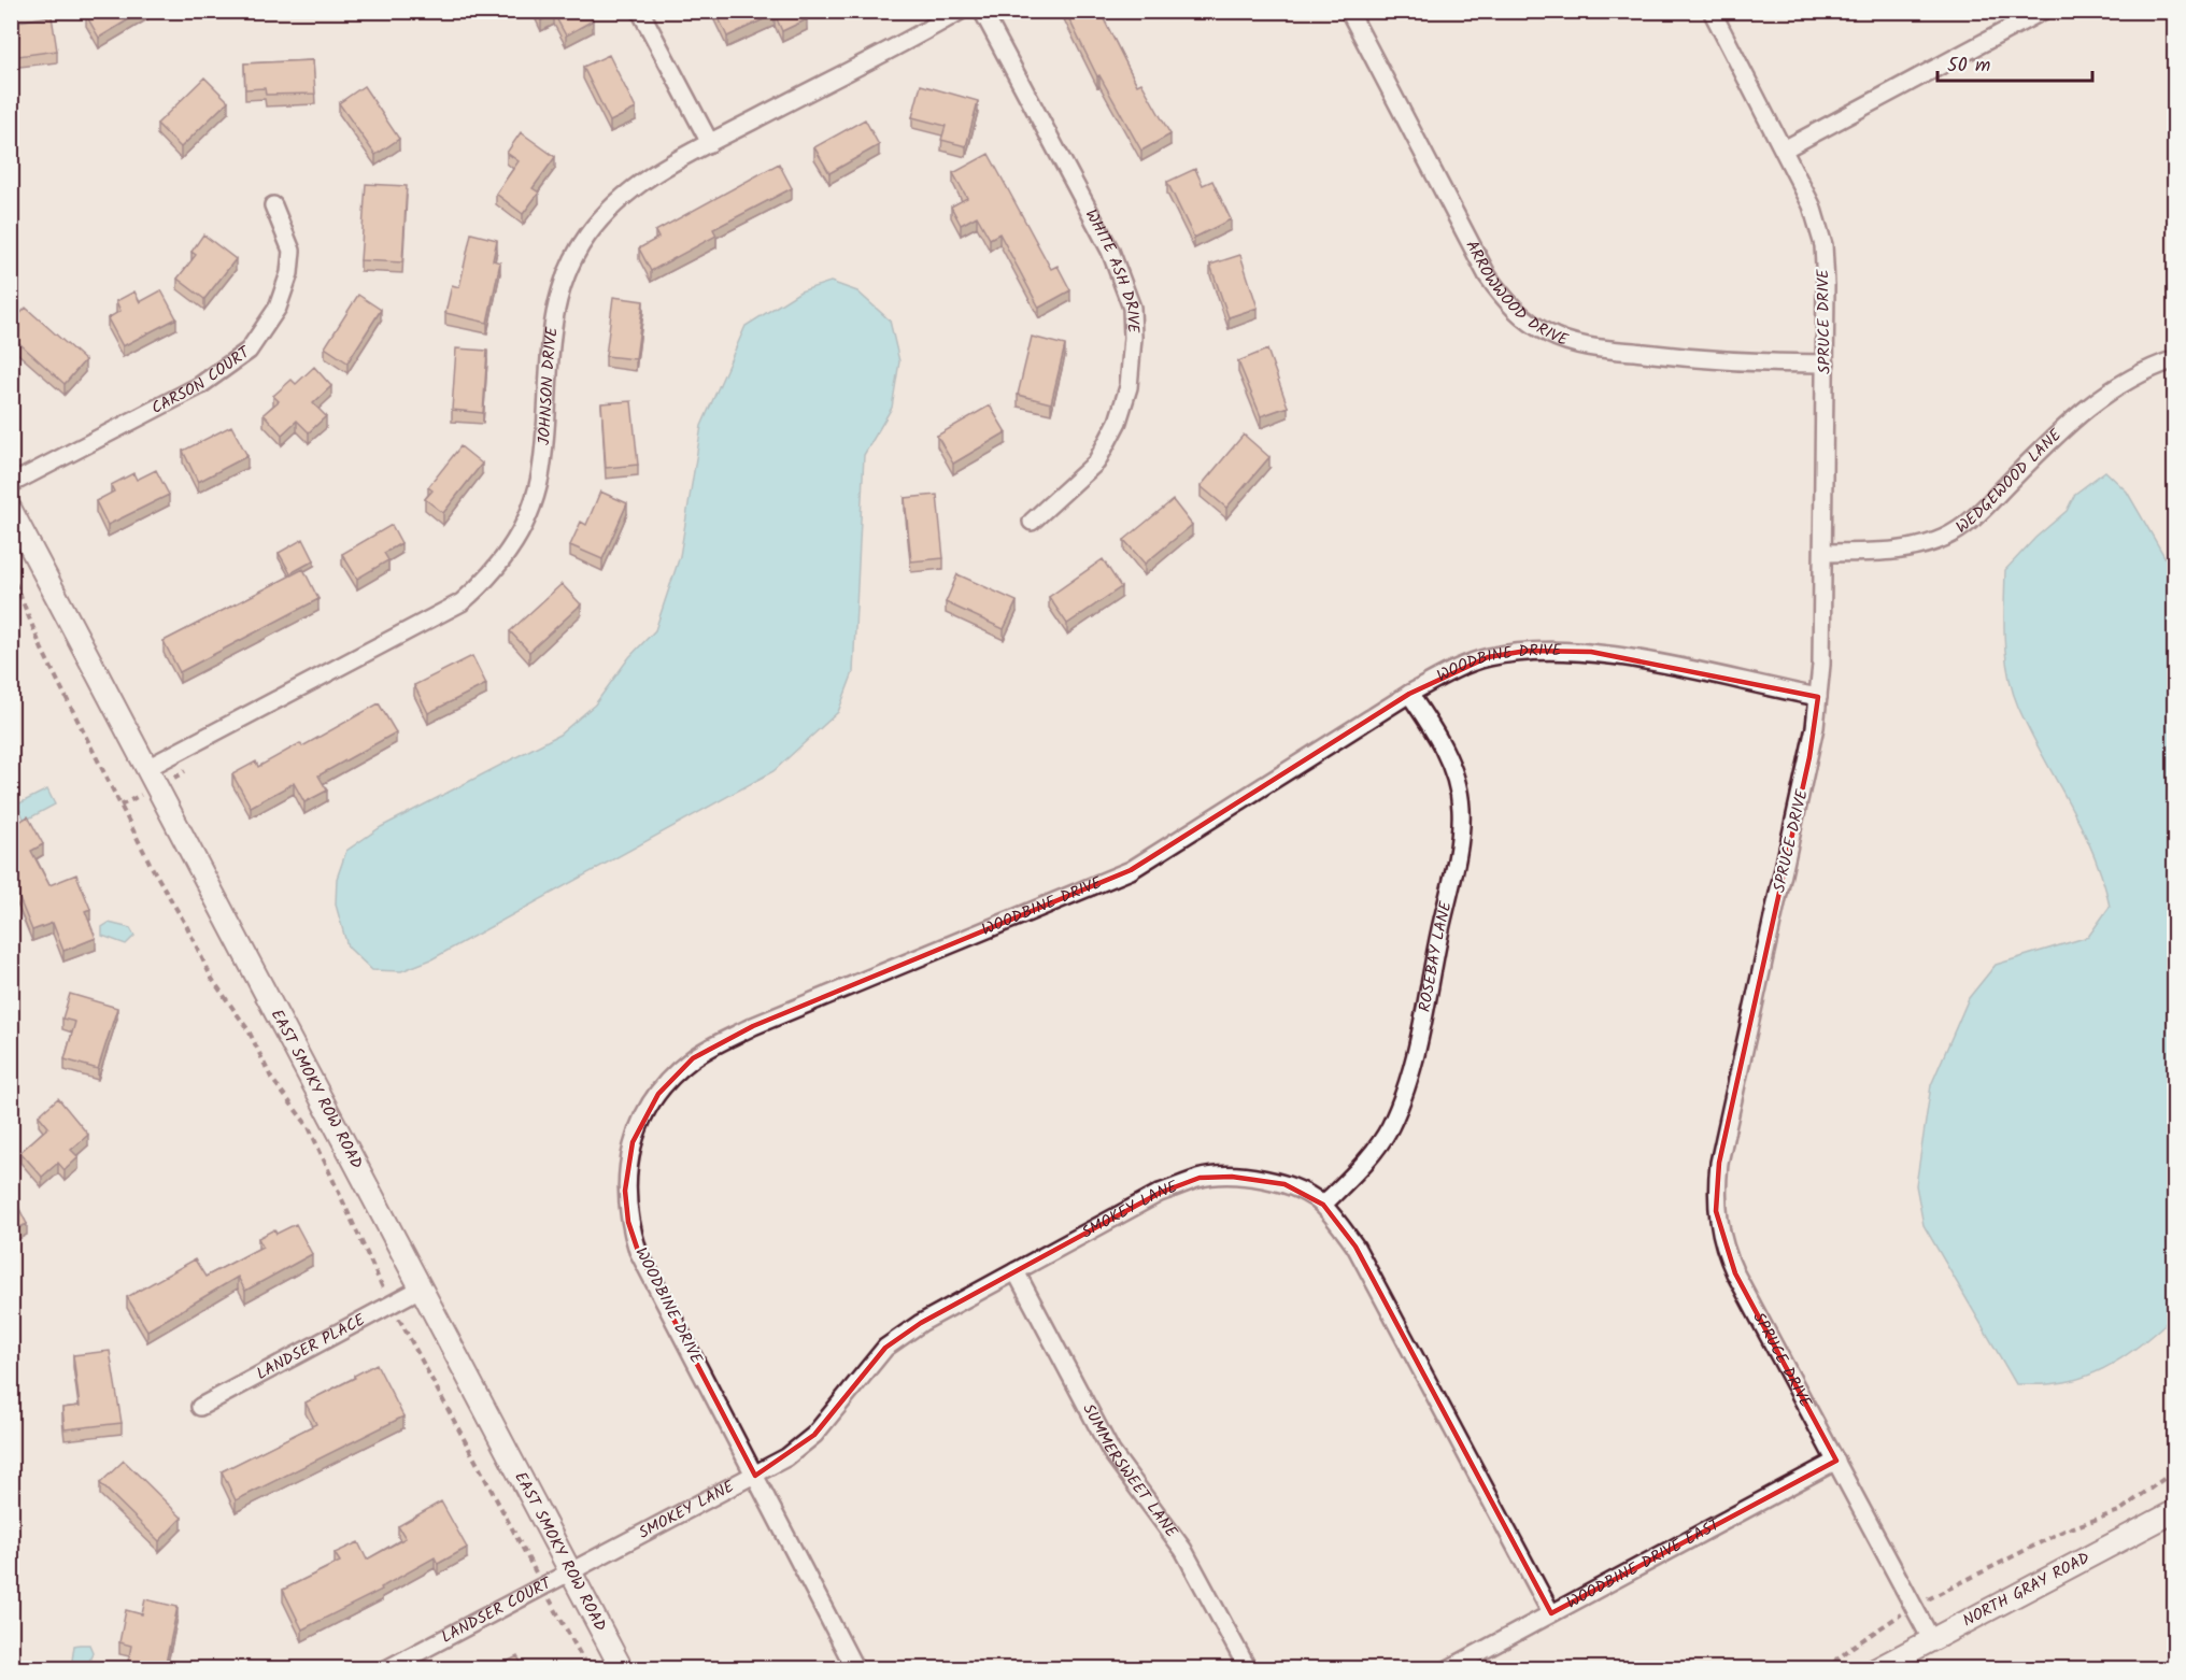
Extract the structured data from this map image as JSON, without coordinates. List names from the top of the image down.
{
  "streets": {
    "street": [
      "WHITE ASH DRIVE",
      "ARROWWOOD DRIVE",
      "SPRUCE DRIVE",
      "CARSON COURT",
      "JOHNSON DRIVE",
      "WEDGEWOOD LANE",
      "WOODBINE DRIVE",
      "ROSEBAY LANE",
      "EAST SMOKY ROW ROAD",
      "SMOKEY LANE",
      "LANDSER PLACE",
      "SUMMERSWEET LANE",
      "WOODBINE DRIVE EAST",
      "NORTH GRAY ROAD",
      "LANDSER COURT"
    ]
  },
  "crossings": [
    ["ARROWWOOD DRIVE", "SPRUCE DRIVE"],
    ["SPRUCE DRIVE", "WEDGEWOOD LANE"],
    ["SPRUCE DRIVE", "WOODBINE DRIVE"],
    ["SPRUCE DRIVE", "WOODBINE DRIVE EAST"],
    ["SPRUCE DRIVE", "NORTH GRAY ROAD"],
    ["JOHNSON DRIVE", "EAST SMOKY ROW ROAD"],
    ["WOODBINE DRIVE", "ROSEBAY LANE"],
    ["WOODBINE DRIVE", "SMOKEY LANE"],
    ["ROSEBAY LANE", "SMOKEY LANE"],
    ["EAST SMOKY ROW ROAD", "SMOKEY LANE"],
    ["EAST SMOKY ROW ROAD", "LANDSER PLACE"],
    ["EAST SMOKY ROW ROAD", "LANDSER COURT"],
    ["SMOKEY LANE", "SUMMERSWEET LANE"],
    ["SMOKEY LANE", "WOODBINE DRIVE EAST"],
    ["SMOKEY LANE", "LANDSER COURT"]
  ],
  "scale_bar": "50 m"
}
